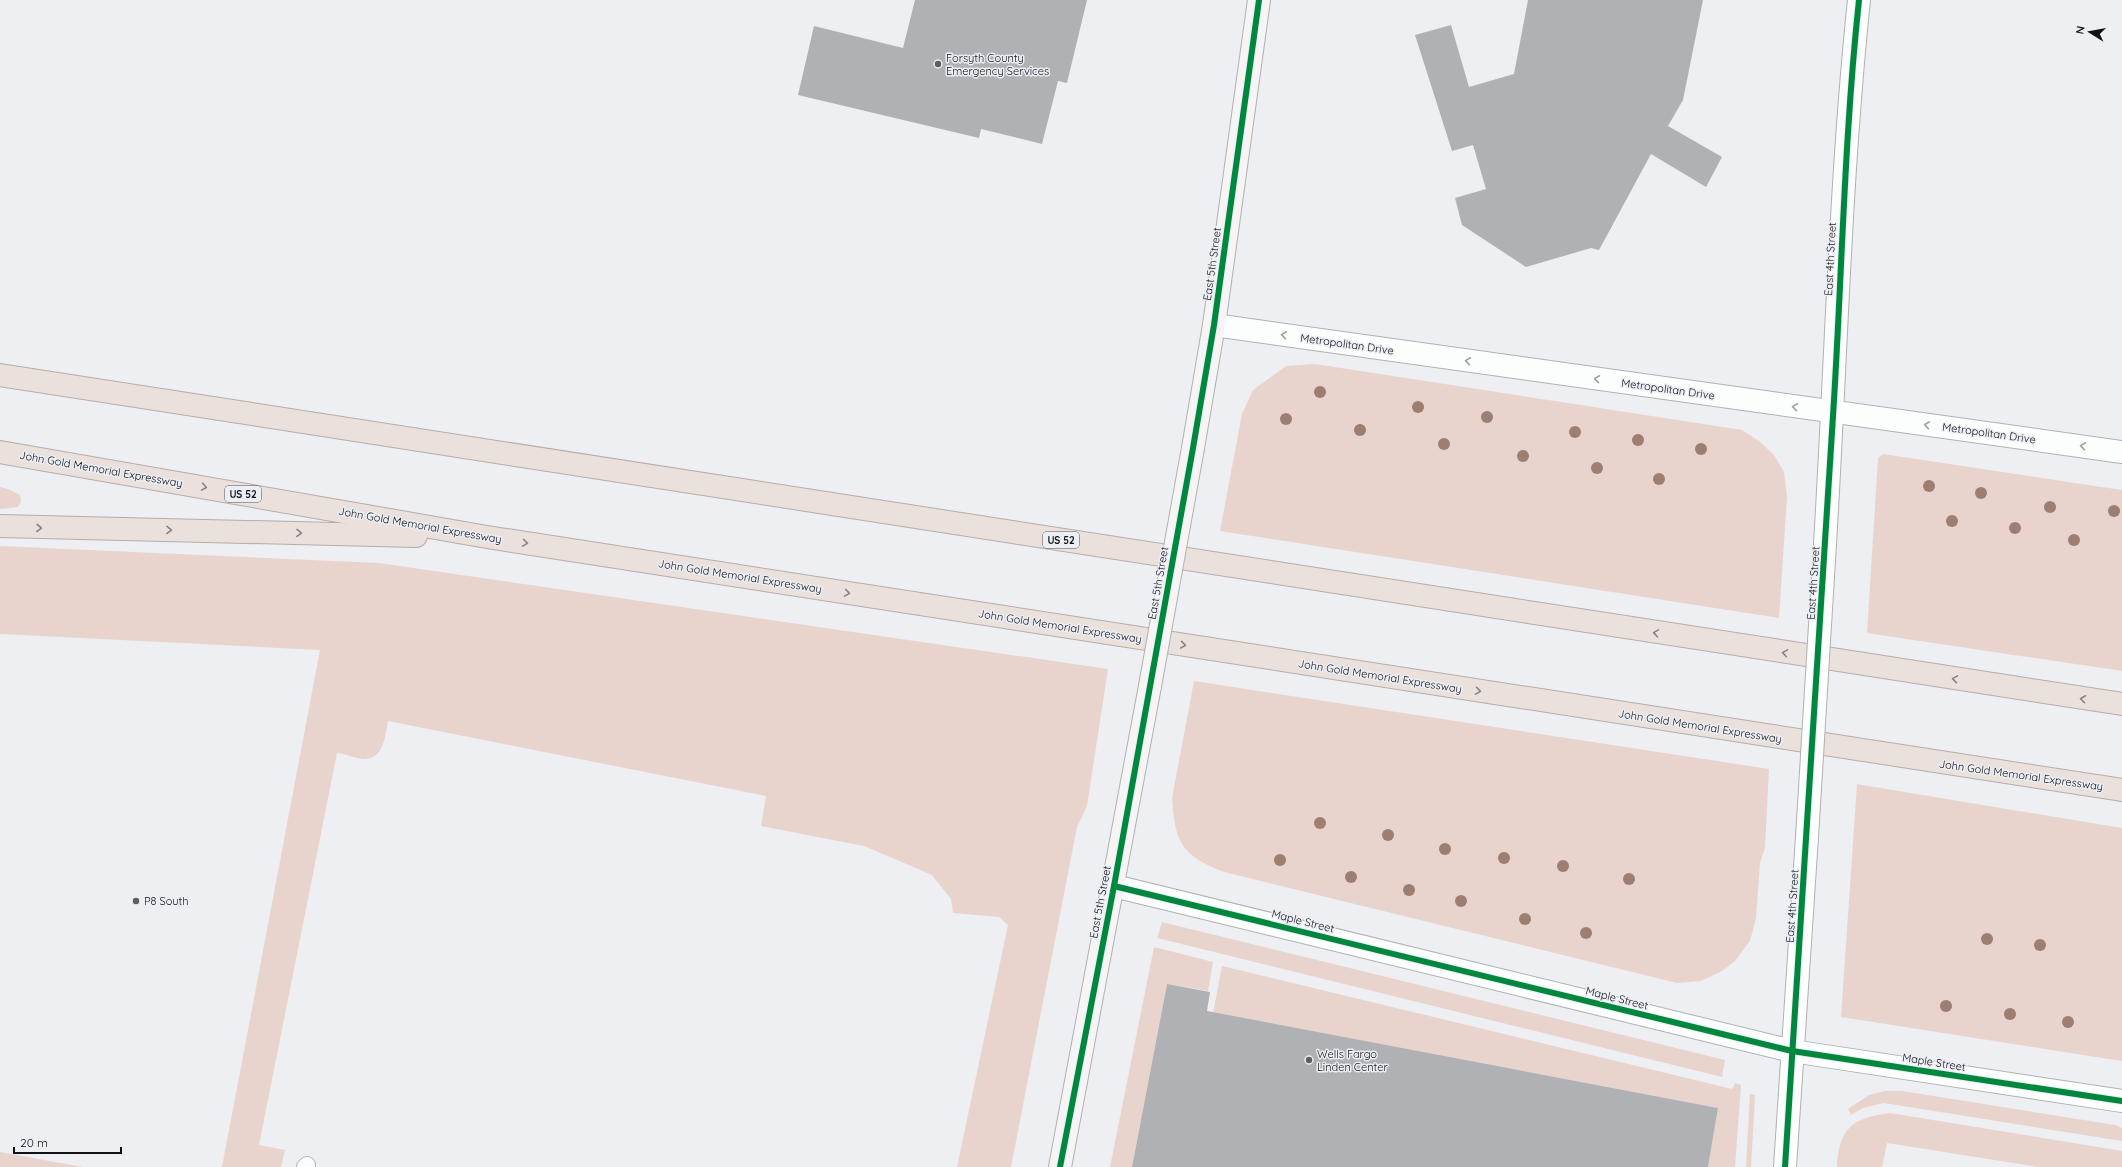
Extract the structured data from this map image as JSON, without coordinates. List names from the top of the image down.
{
  "streets": {
    "highway": ["John Gold Memorial Expressway", "US 52"],
    "main road": ["East 5th Street"],
    "street": ["East 4th Street", "Metropolitan Drive", "Maple Street"]
  },
  "crossings": [
    ["East 4th Street", "Metropolitan Drive"],
    ["East 4th Street", "Maple Street"],
    ["East 5th Street", "Metropolitan Drive"],
    ["East 5th Street", "Maple Street"]
  ],
  "one_way": ["Metropolitan Drive"],
  "places": ["Forsyth County Emergency Services", "P8 South", "Wells Fargo Linden Center"],
  "scale_bar": "20 m",
  "north": "left"
}
